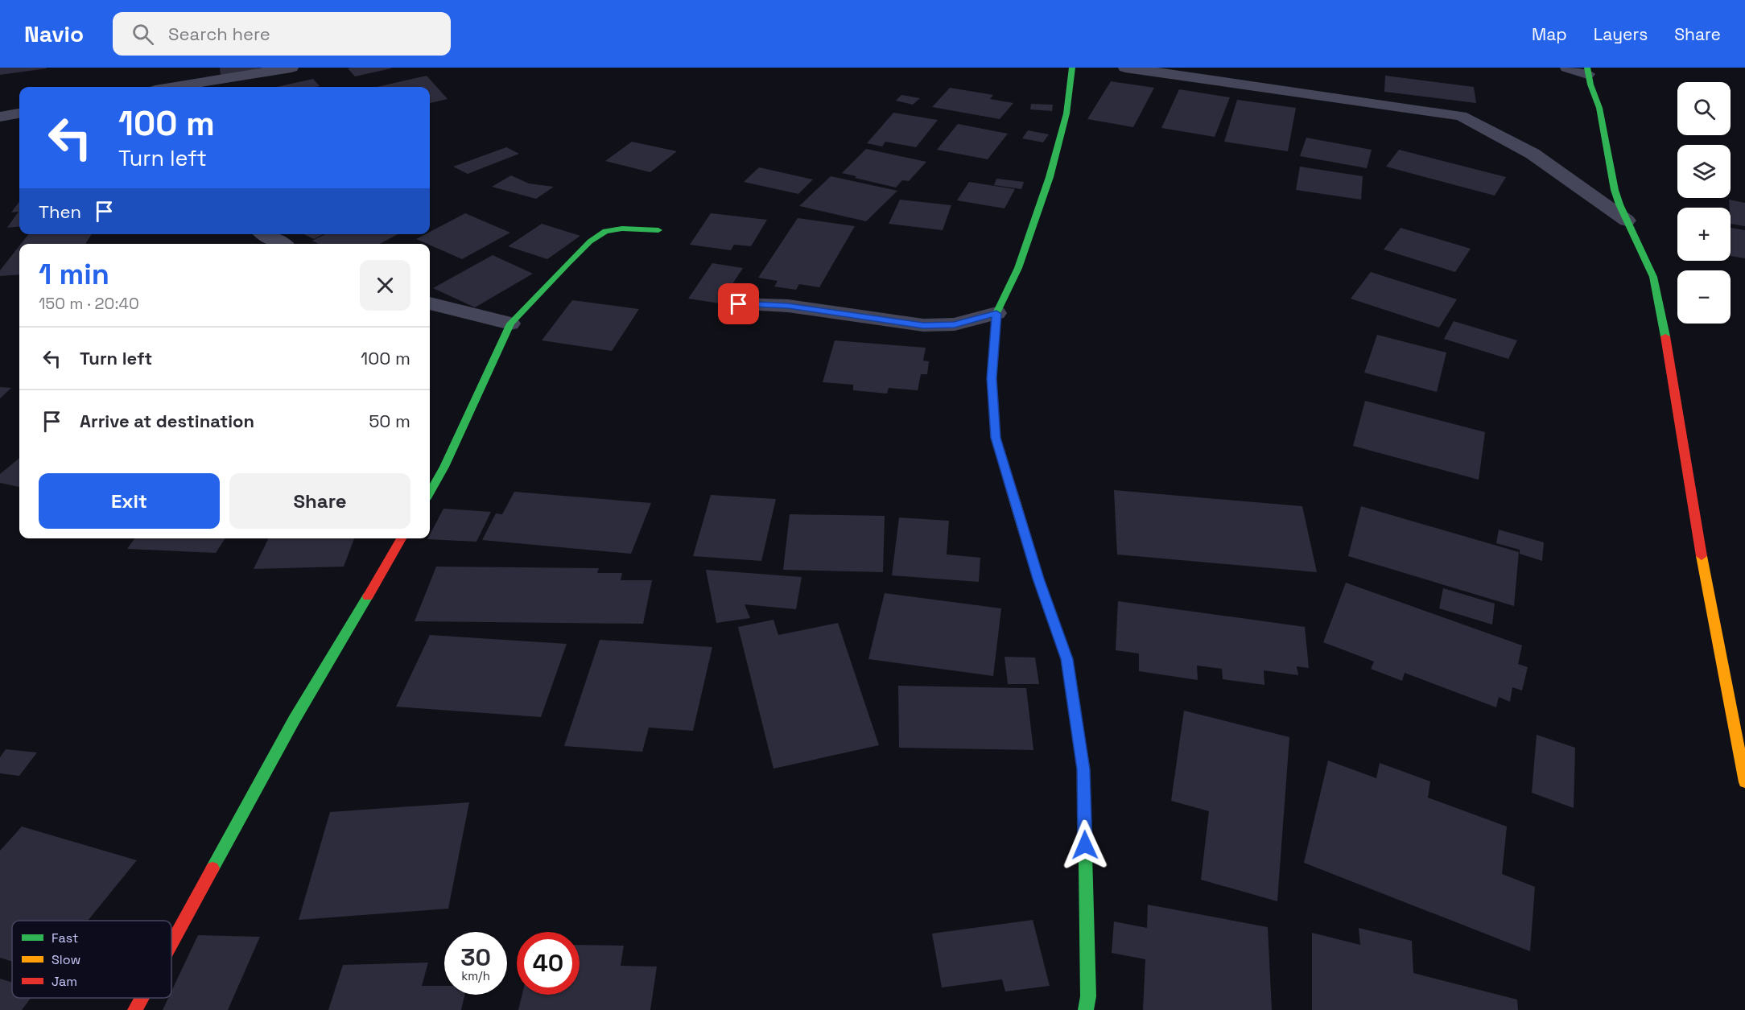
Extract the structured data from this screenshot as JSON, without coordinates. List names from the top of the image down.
{
  "legend": ["Fast", "Slow", "Jam"],
  "page": {
    "header": "Navio",
    "search": "Search here",
    "nav": ["Map", "Layers", "Share"],
    "map_buttons": ["+", "−"],
    "turn": ["100 m", "Turn left"],
    "then": "Then",
    "heading": ["1 min", "150 m · 20:40"],
    "list": [
      {
        "name": "Turn left",
        "value": "100 m"
      },
      {
        "name": "Arrive at destination",
        "value": "50 m"
      }
    ],
    "buttons": ["Exit", "Share"],
    "speed": "30 km/h",
    "limit": "40"
  }
}
